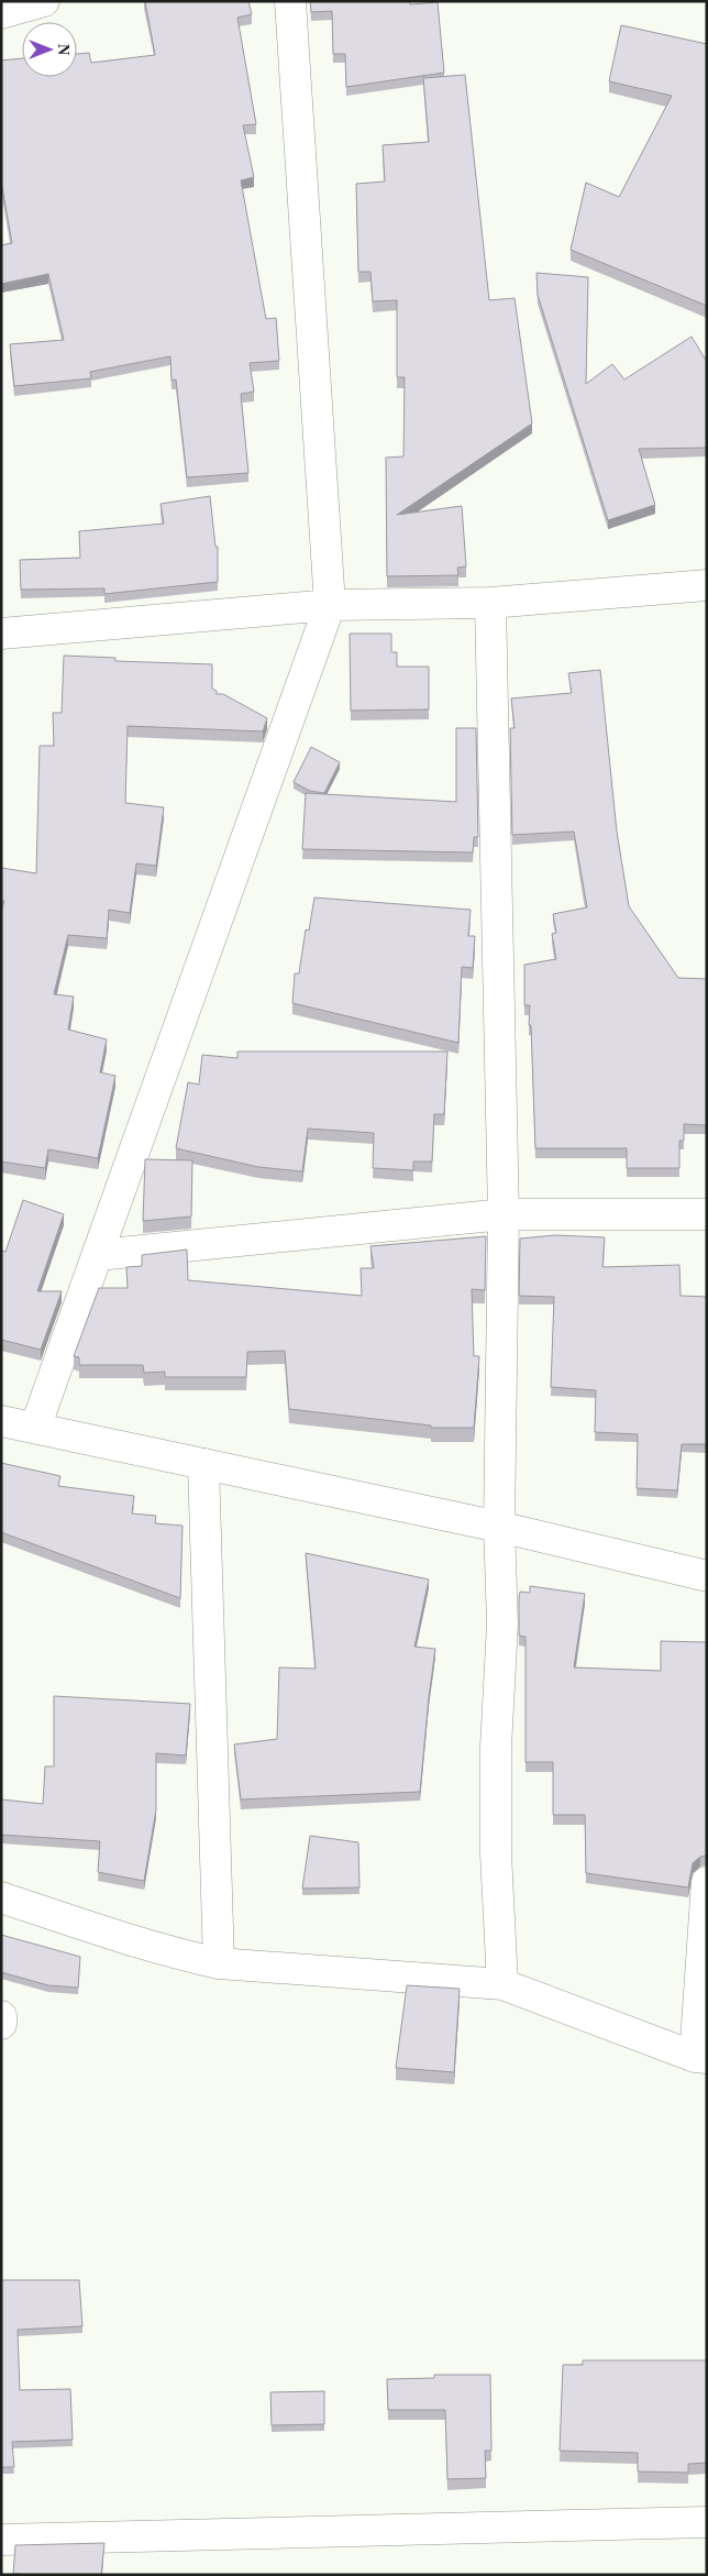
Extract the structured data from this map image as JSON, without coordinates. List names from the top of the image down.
{
  "north": "right"
}
